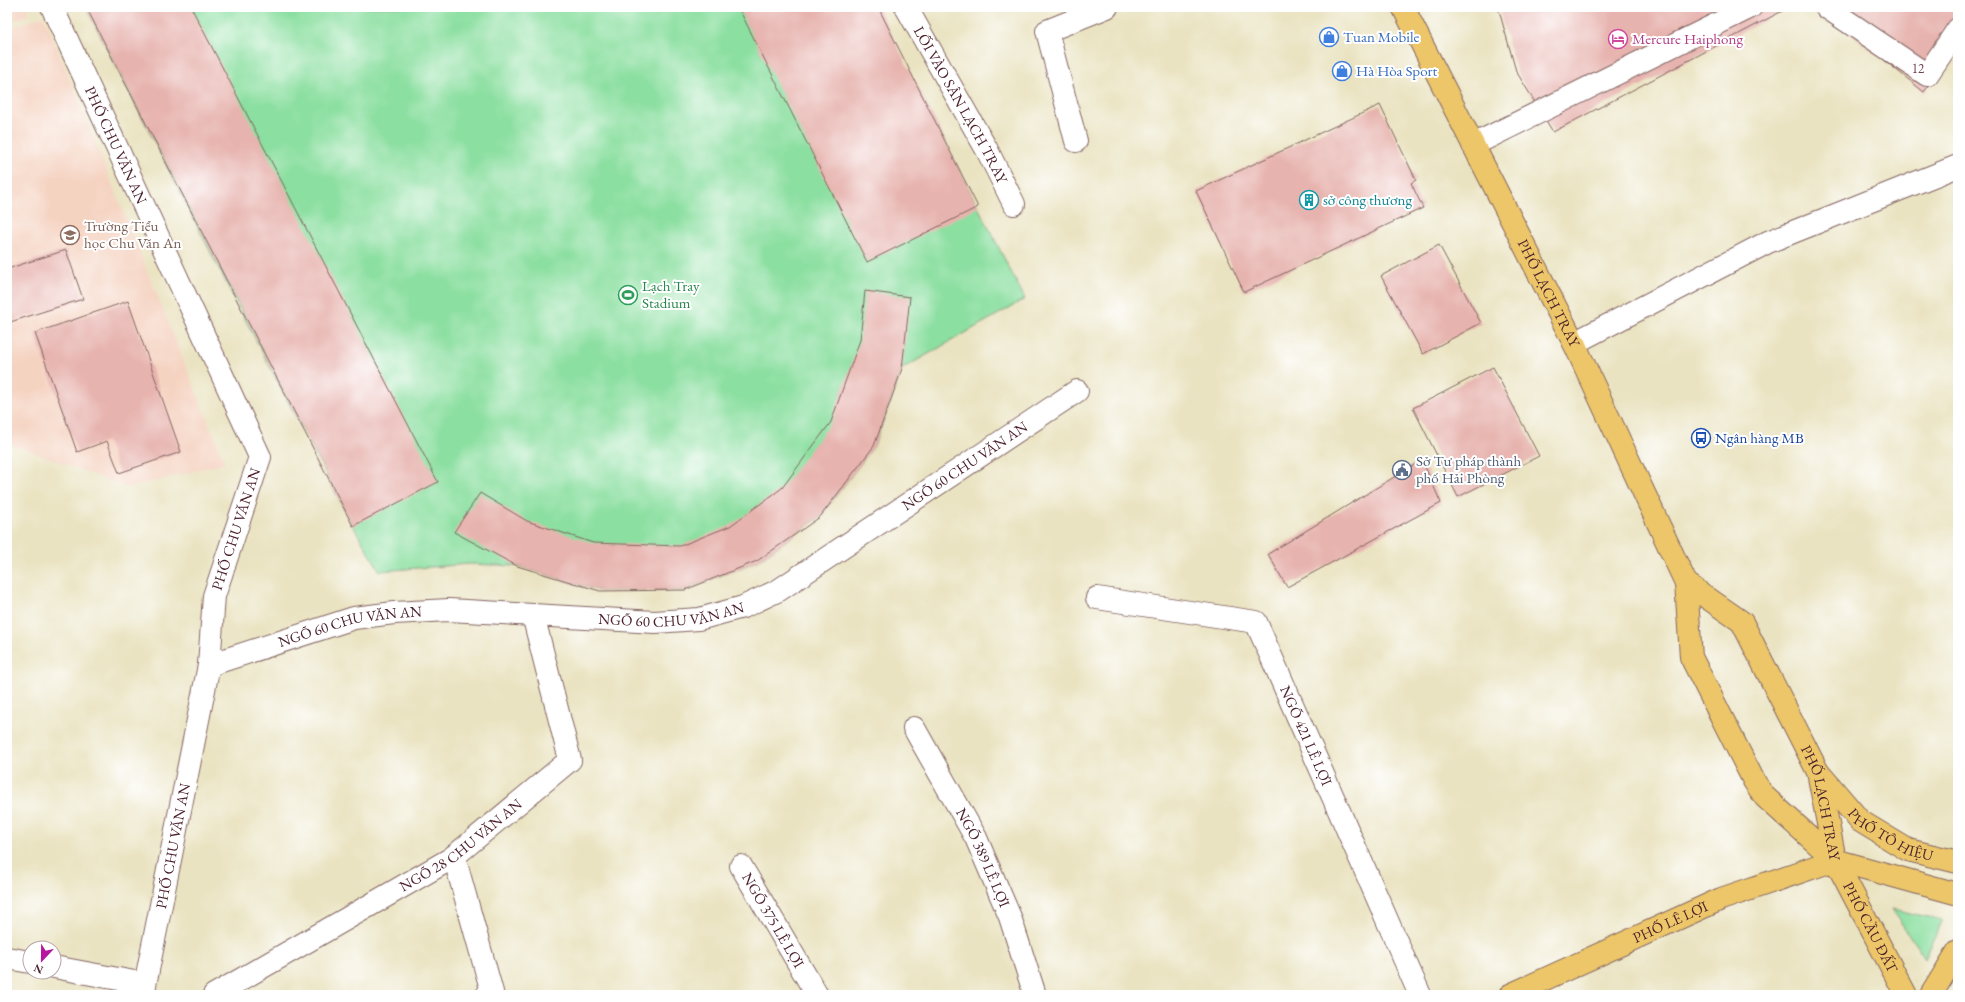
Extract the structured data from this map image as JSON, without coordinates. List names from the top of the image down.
{
  "streets": {
    "main road": [
      "PHỐ LẠCH TRAY",
      "PHỐ TÔ HIỆU",
      "PHỐ LÊ LỢI",
      "PHỐ CẦU ĐẤT"
    ],
    "street": [
      "LỐI VÀO SÂN LẠCH TRAY",
      "PHỐ CHU VĂN AN",
      "NGÕ 60 CHU VĂN AN",
      "NGÕ 421 LÊ LỢI",
      "NGÕ 28 CHU VĂN AN",
      "NGÕ 389 LÊ LỢI",
      "NGÕ 375 LÊ LỢI"
    ]
  },
  "crossings": [
    ["PHỐ CHU VĂN AN", "NGÕ 60 CHU VĂN AN"],
    ["PHỐ LẠCH TRAY", "PHỐ TÔ HIỆU"],
    ["PHỐ LẠCH TRAY", "PHỐ LÊ LỢI"],
    ["PHỐ LẠCH TRAY", "PHỐ CẦU ĐẤT"],
    ["NGÕ 60 CHU VĂN AN", "NGÕ 28 CHU VĂN AN"],
    ["PHỐ LÊ LỢI", "PHỐ CẦU ĐẤT"]
  ],
  "places": {
    "shop": ["Tuan Mobile", "Hà Hòa Sport"],
    "hotel": ["Mercure Haiphong"],
    "building": ["sở công thương"],
    "school or university": ["Trường Tiểu học Chu Văn An"],
    "sports": ["Lạch Tray Stadium"],
    "bus stop": ["Ngân hàng MB"],
    "public building": ["Sở Tư pháp thành phố Hải Phòng"]
  },
  "house_numbers": ["12"],
  "north": "bottom"
}
